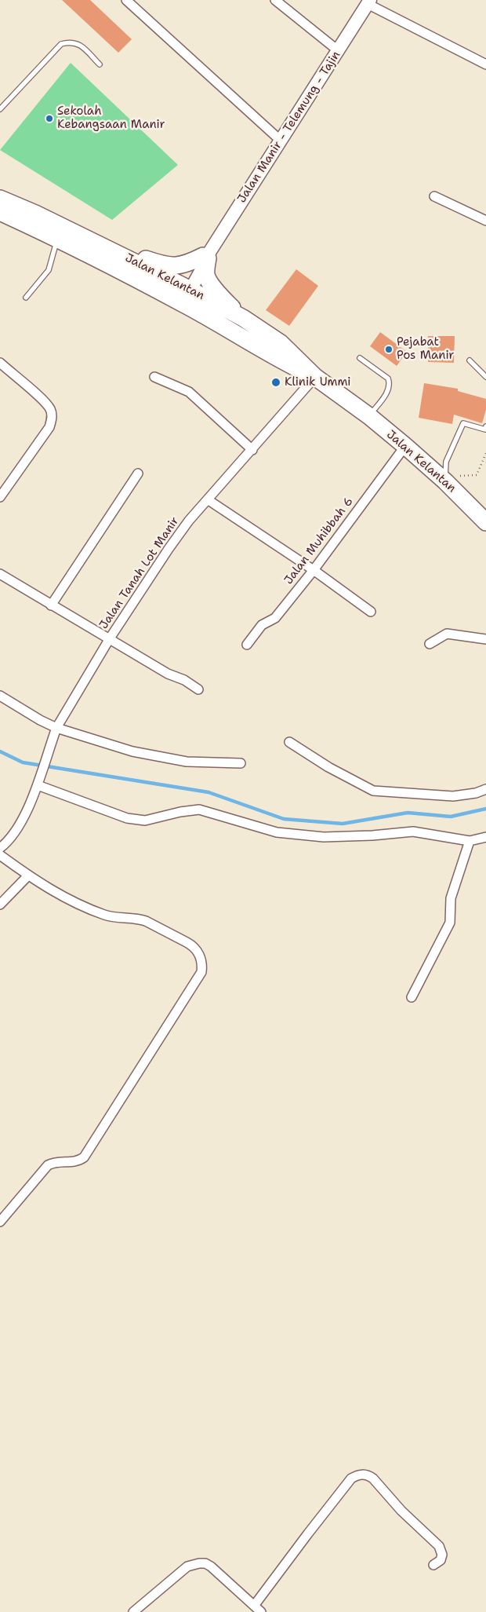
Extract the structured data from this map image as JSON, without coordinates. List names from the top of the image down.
{
  "streets": {
    "highway": ["Jalan Kelantan"],
    "main road": ["Jalan Manir - Telemung - Tajin"],
    "street": ["Jalan Muhibbah 6", "Jalan Tanah Lot Manir"]
  },
  "crossings": [
    ["Jalan Manir - Telemung - Tajin", "Jalan Kelantan"],
    ["Jalan Kelantan", "Jalan Muhibbah 6"],
    ["Jalan Kelantan", "Jalan Tanah Lot Manir"]
  ],
  "places": ["Sekolah Kebangsaan Manir", "Pejabat Pos Manir", "Klinik Ummi"]
}
